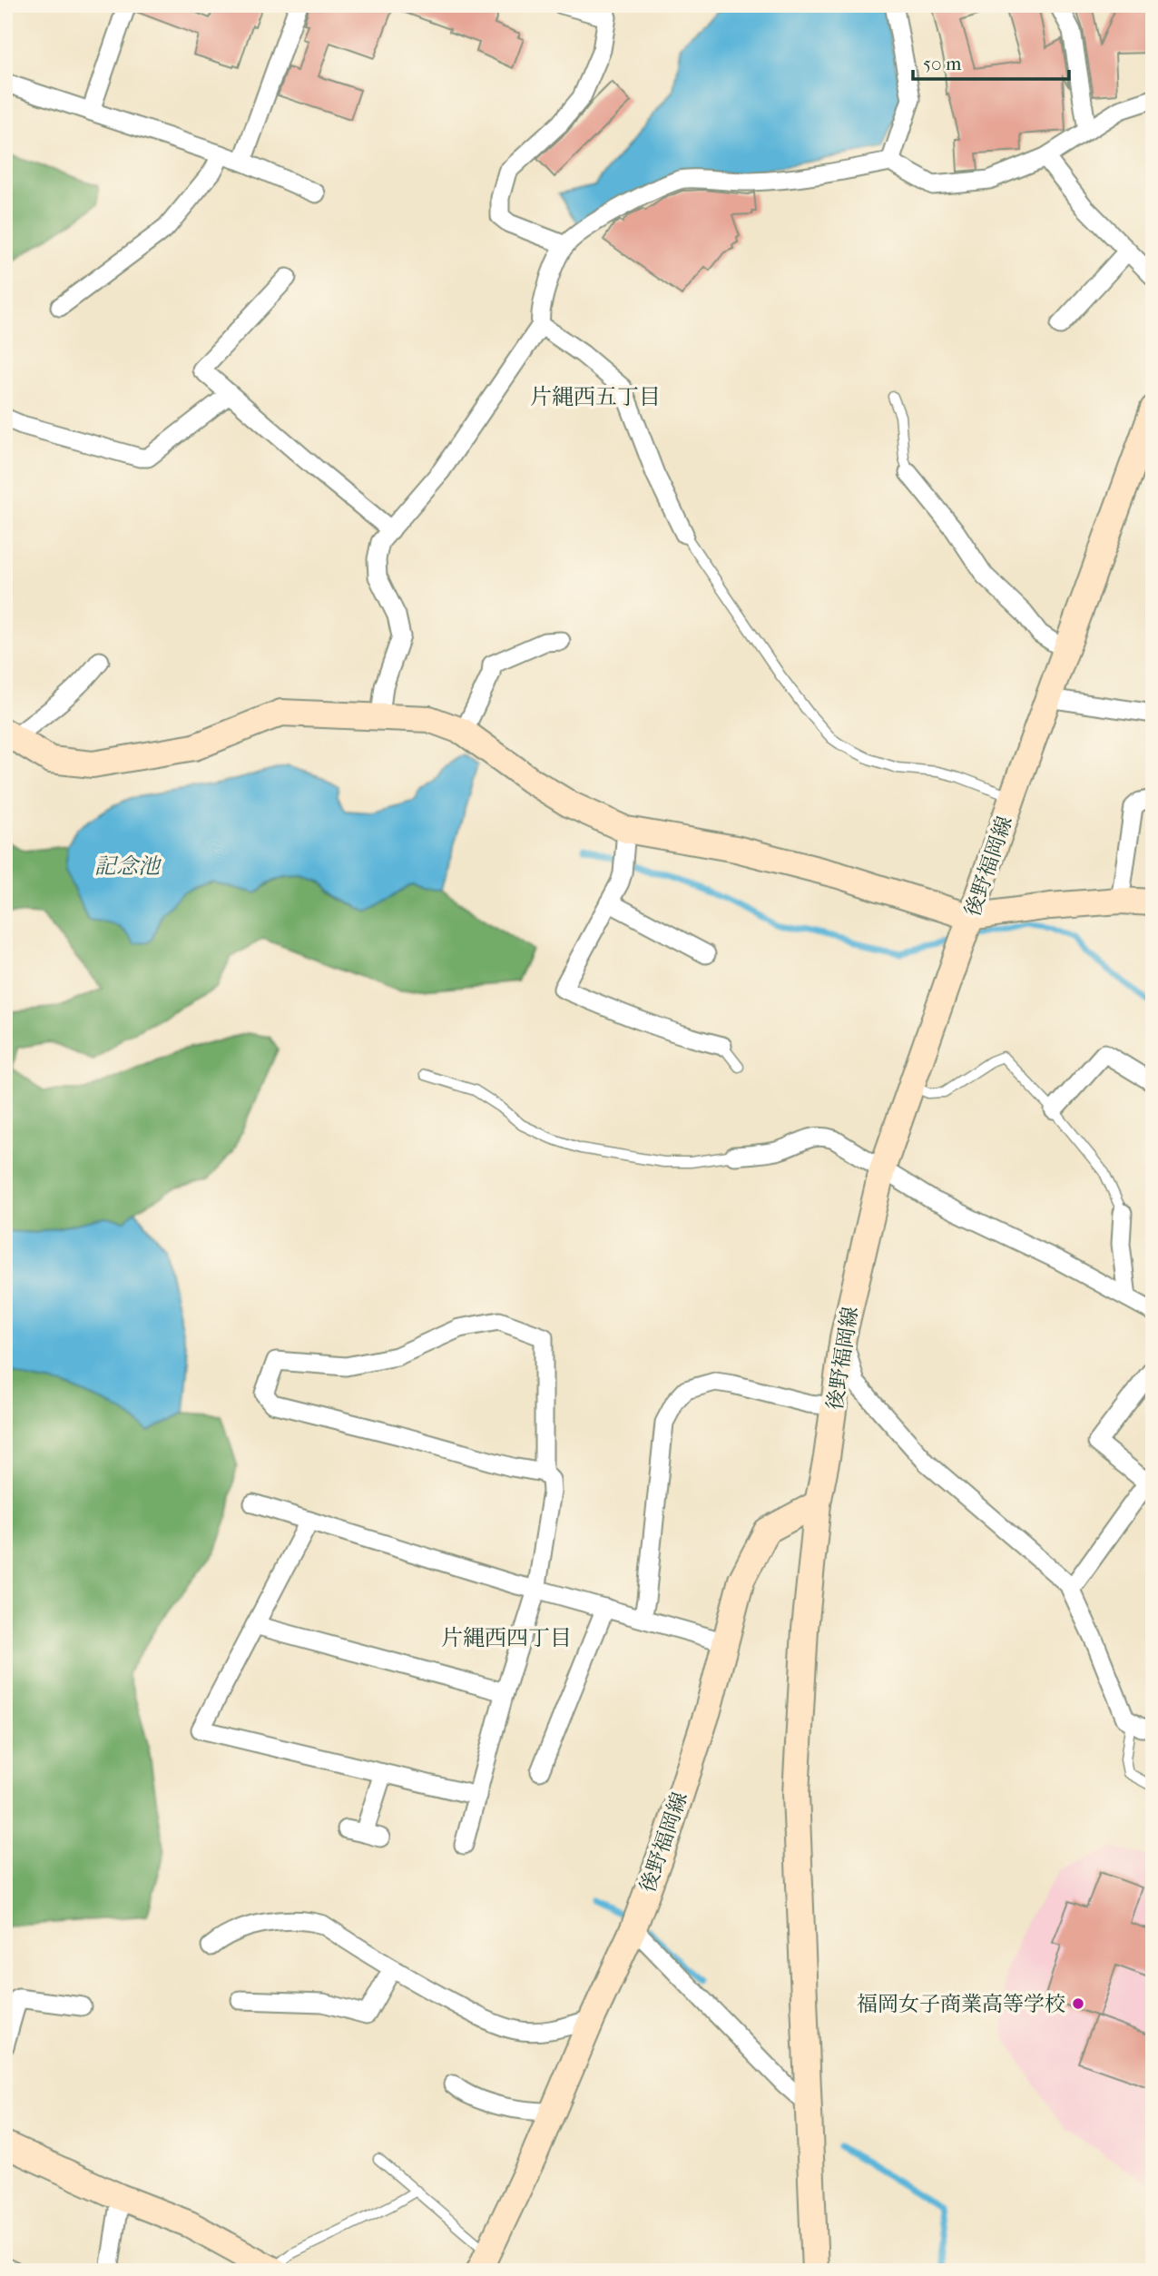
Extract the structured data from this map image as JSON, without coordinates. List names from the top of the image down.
{
  "streets": {
    "street": ["後野福岡線"]
  },
  "districts": ["片縄西五丁目", "片縄西四丁目"],
  "water": ["記念池"],
  "places": ["福岡女子商業高等学校"],
  "scale_bar": "50 m"
}
